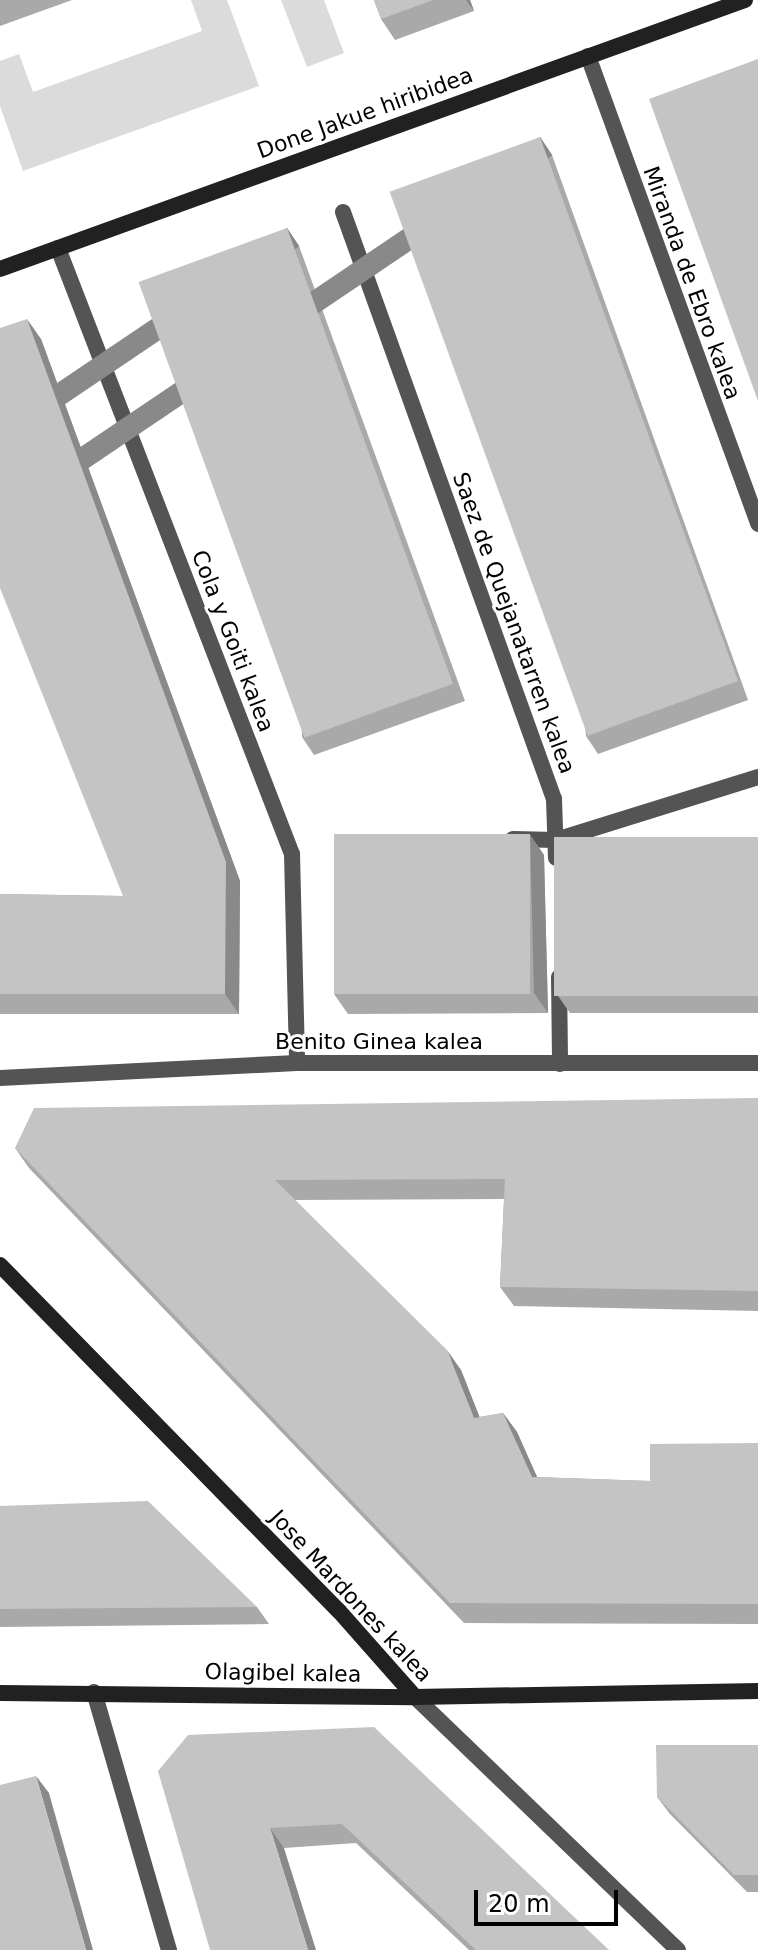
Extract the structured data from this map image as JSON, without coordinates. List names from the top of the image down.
{
  "streets": {
    "main road": ["Done Jakue hiribidea", "Jose Mardones kalea", "Olagibel kalea"],
    "street": [
      "Miranda de Ebro kalea",
      "Saez de Quejanatarren kalea",
      "Cola y Goiti kalea",
      "Benito Ginea kalea"
    ]
  },
  "crossings": [
    ["Done Jakue hiribidea", "Miranda de Ebro kalea"],
    ["Done Jakue hiribidea", "Cola y Goiti kalea"],
    ["Cola y Goiti kalea", "Benito Ginea kalea"],
    ["Jose Mardones kalea", "Olagibel kalea"]
  ],
  "scale_bar": "20 m"
}
